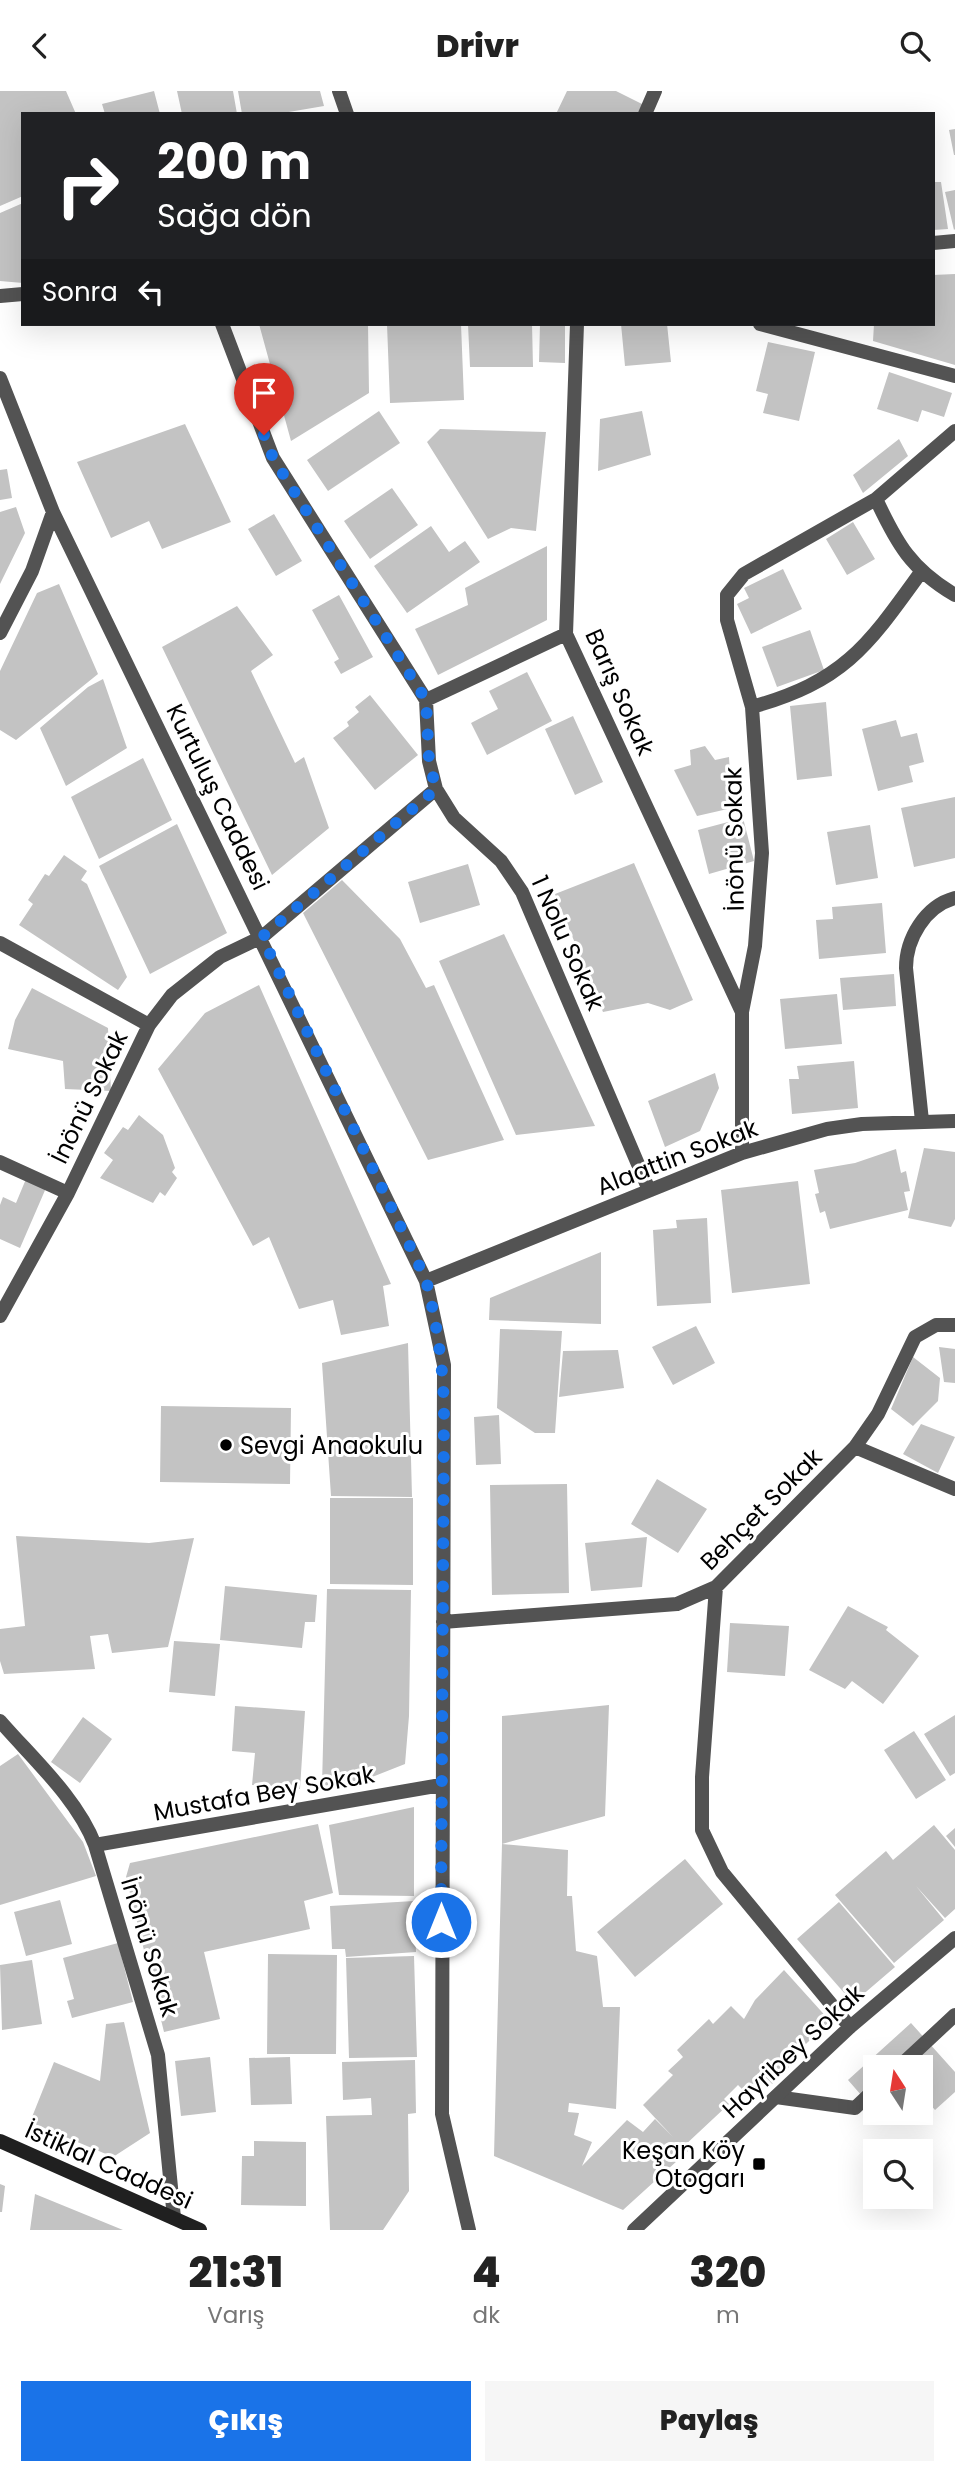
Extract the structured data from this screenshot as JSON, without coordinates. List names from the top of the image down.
{
  "streets": {
    "main road": ["İstiklal Caddesi"],
    "street": [
      "Barış Sokak",
      "Kurtuluş Caddesi",
      "İnönü Sokak",
      "1 Nolu Sokak",
      "Alaattin Sokak",
      "Behçet Sokak",
      "Mustafa Bey Sokak",
      "Hayribey Sokak"
    ]
  },
  "crossings": [
    ["Barış Sokak", "İnönü Sokak"],
    ["Kurtuluş Caddesi", "İnönü Sokak"],
    ["Kurtuluş Caddesi", "Alaattin Sokak"],
    ["Kurtuluş Caddesi", "Behçet Sokak"],
    ["Kurtuluş Caddesi", "Mustafa Bey Sokak"],
    ["İnönü Sokak", "1 Nolu Sokak"],
    ["İnönü Sokak", "Mustafa Bey Sokak"],
    ["İnönü Sokak", "İstiklal Caddesi"],
    ["1 Nolu Sokak", "Alaattin Sokak"]
  ],
  "places": {
    "other": ["Sevgi Anaokulu"],
    "transit": ["Keşan Köy Otogarı"]
  },
  "north": "top",
  "page": {
    "header": "Drivr",
    "turn": ["200 m", "Sağa dön"],
    "then": "Sonra",
    "eta": [
      "21:31",
      "Varış",
      "4",
      "dk",
      "320",
      "m"
    ],
    "buttons": ["Çıkış", "Paylaş"]
  }
}
